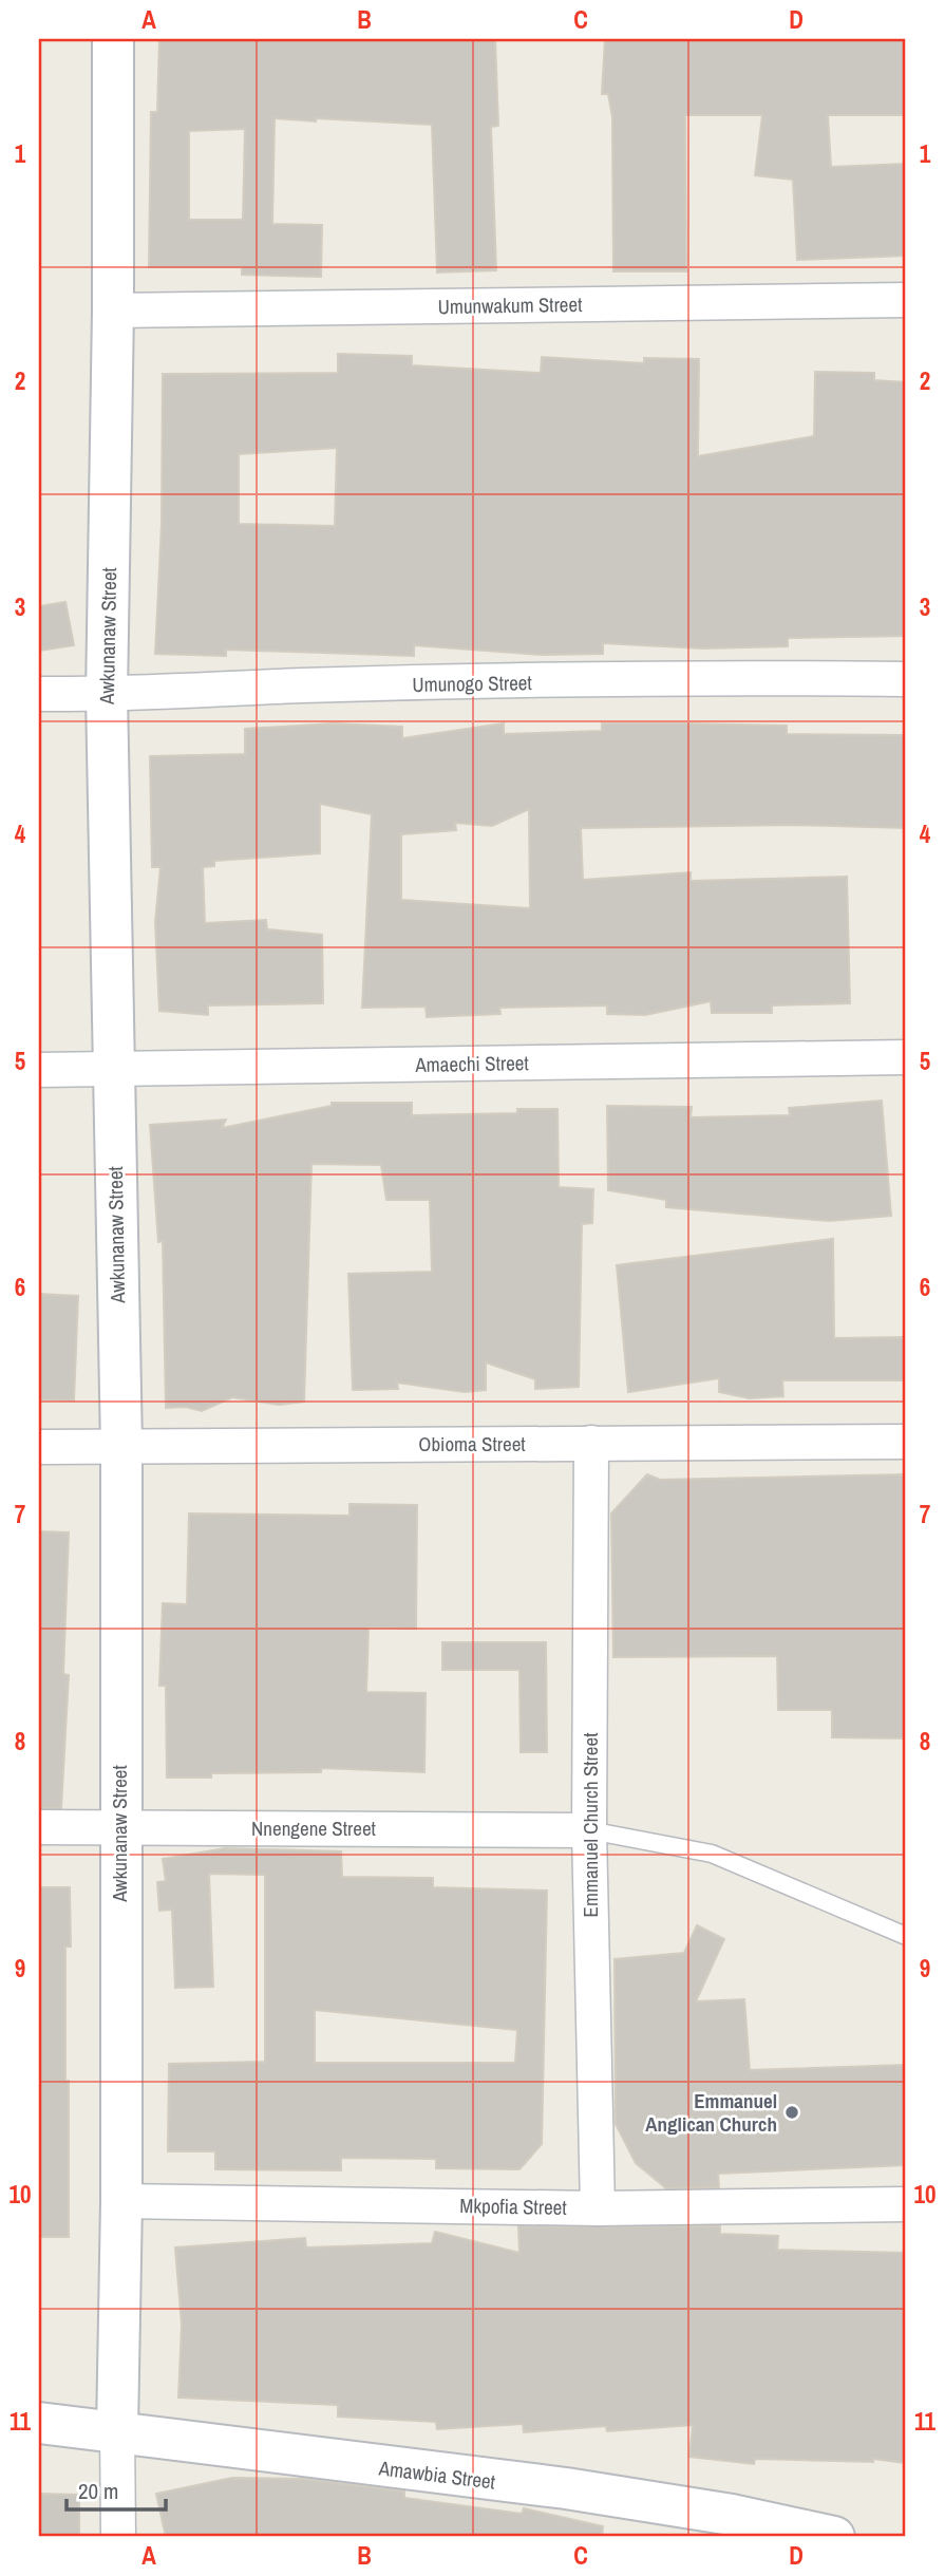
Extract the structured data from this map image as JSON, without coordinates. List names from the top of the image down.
{
  "streets": {
    "street": [
      "Umunwakum Street",
      "Awkunanaw Street",
      "Umunogo Street",
      "Amaechi Street",
      "Obioma Street",
      "Emmanuel Church Street",
      "Nnengene Street",
      "Mkpofia Street",
      "Amawbia Street"
    ]
  },
  "crossings": [
    ["Umunwakum Street", "Awkunanaw Street"],
    ["Awkunanaw Street", "Umunogo Street"],
    ["Awkunanaw Street", "Amaechi Street"],
    ["Awkunanaw Street", "Obioma Street"],
    ["Awkunanaw Street", "Nnengene Street"],
    ["Awkunanaw Street", "Mkpofia Street"],
    ["Awkunanaw Street", "Amawbia Street"],
    ["Obioma Street", "Emmanuel Church Street"],
    ["Emmanuel Church Street", "Nnengene Street"],
    ["Emmanuel Church Street", "Mkpofia Street"]
  ],
  "places": ["Emmanuel Anglican Church"],
  "scale_bar": "20 m",
  "grid": {
    "columns": [
      "A",
      "B",
      "C",
      "D"
    ],
    "rows": [
      "1",
      "2",
      "3",
      "4",
      "5",
      "6",
      "7",
      "8",
      "9",
      "10",
      "11"
    ]
  }
}
